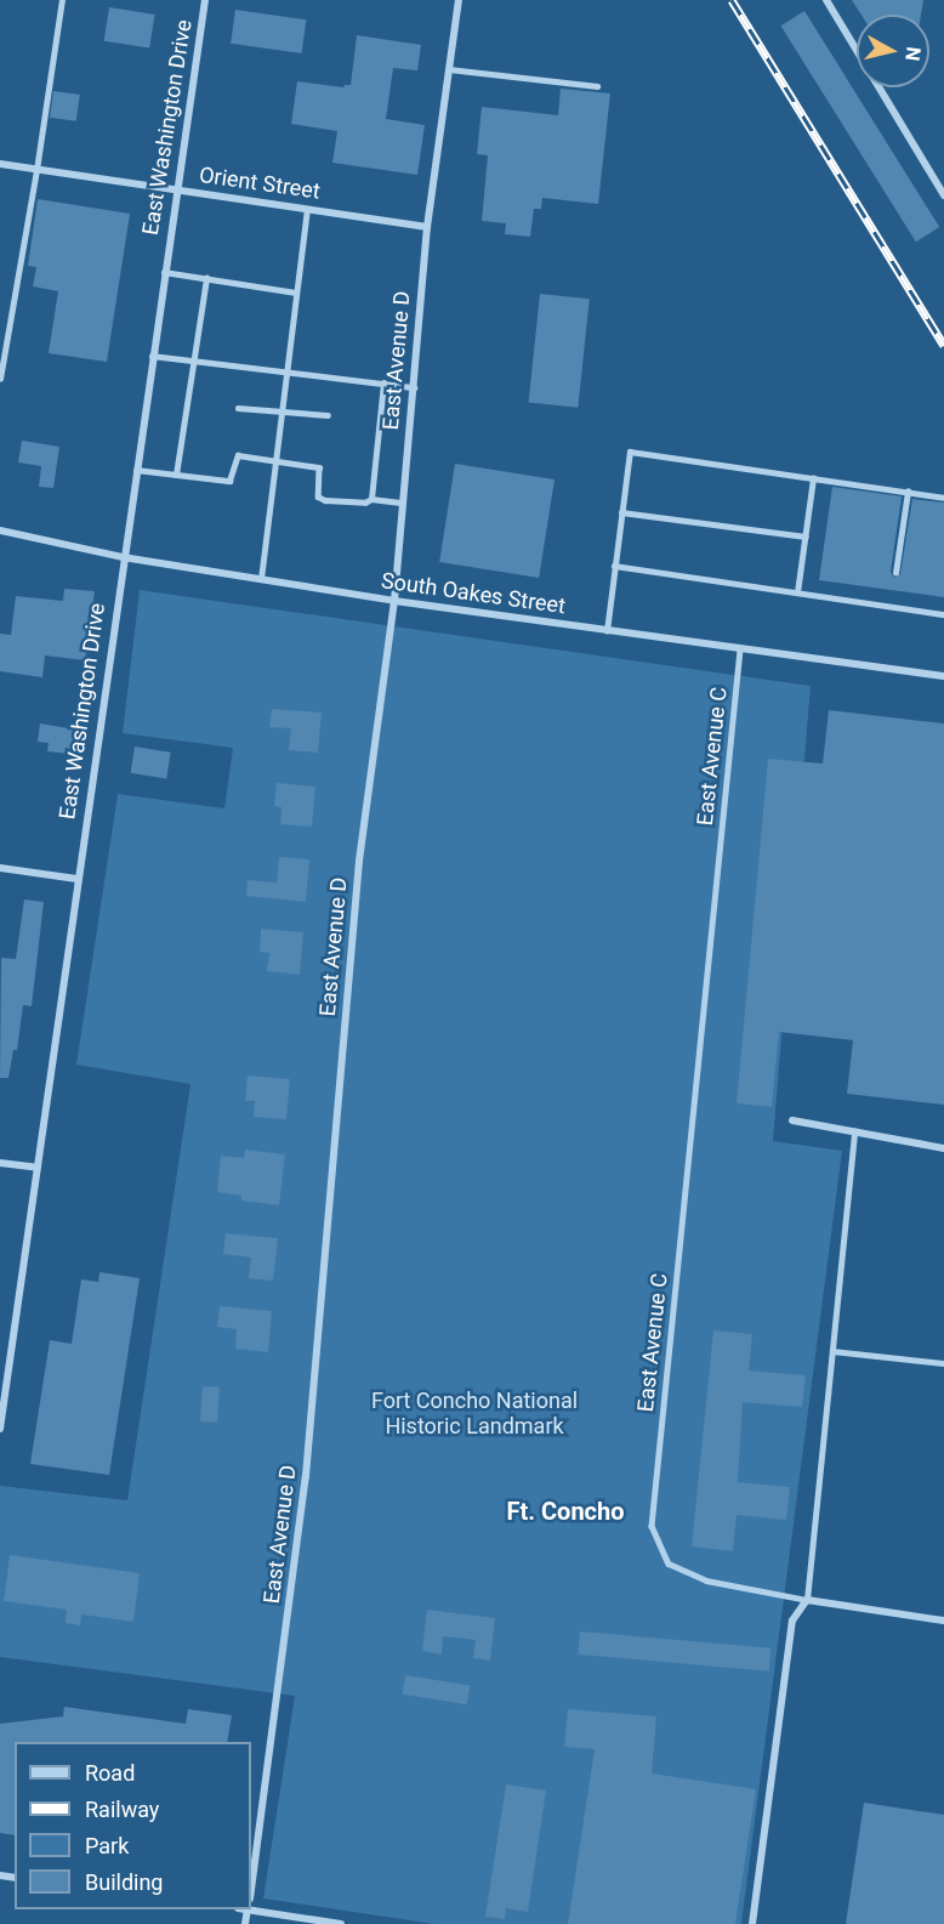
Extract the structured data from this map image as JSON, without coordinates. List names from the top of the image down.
{
  "streets": {
    "street": [
      "East Washington Drive",
      "Orient Street",
      "East Avenue D",
      "South Oakes Street"
    ],
    "lane": ["East Avenue C"]
  },
  "crossings": [
    ["East Washington Drive", "Orient Street"],
    ["East Washington Drive", "South Oakes Street"],
    ["Orient Street", "East Avenue D"],
    ["East Avenue D", "South Oakes Street"],
    ["South Oakes Street", "East Avenue C"]
  ],
  "districts": ["Ft. Concho"],
  "parks": ["Fort Concho National Historic Landmark"],
  "legend": [
    "Road",
    "Railway",
    "Park",
    "Building"
  ],
  "north": "right"
}
